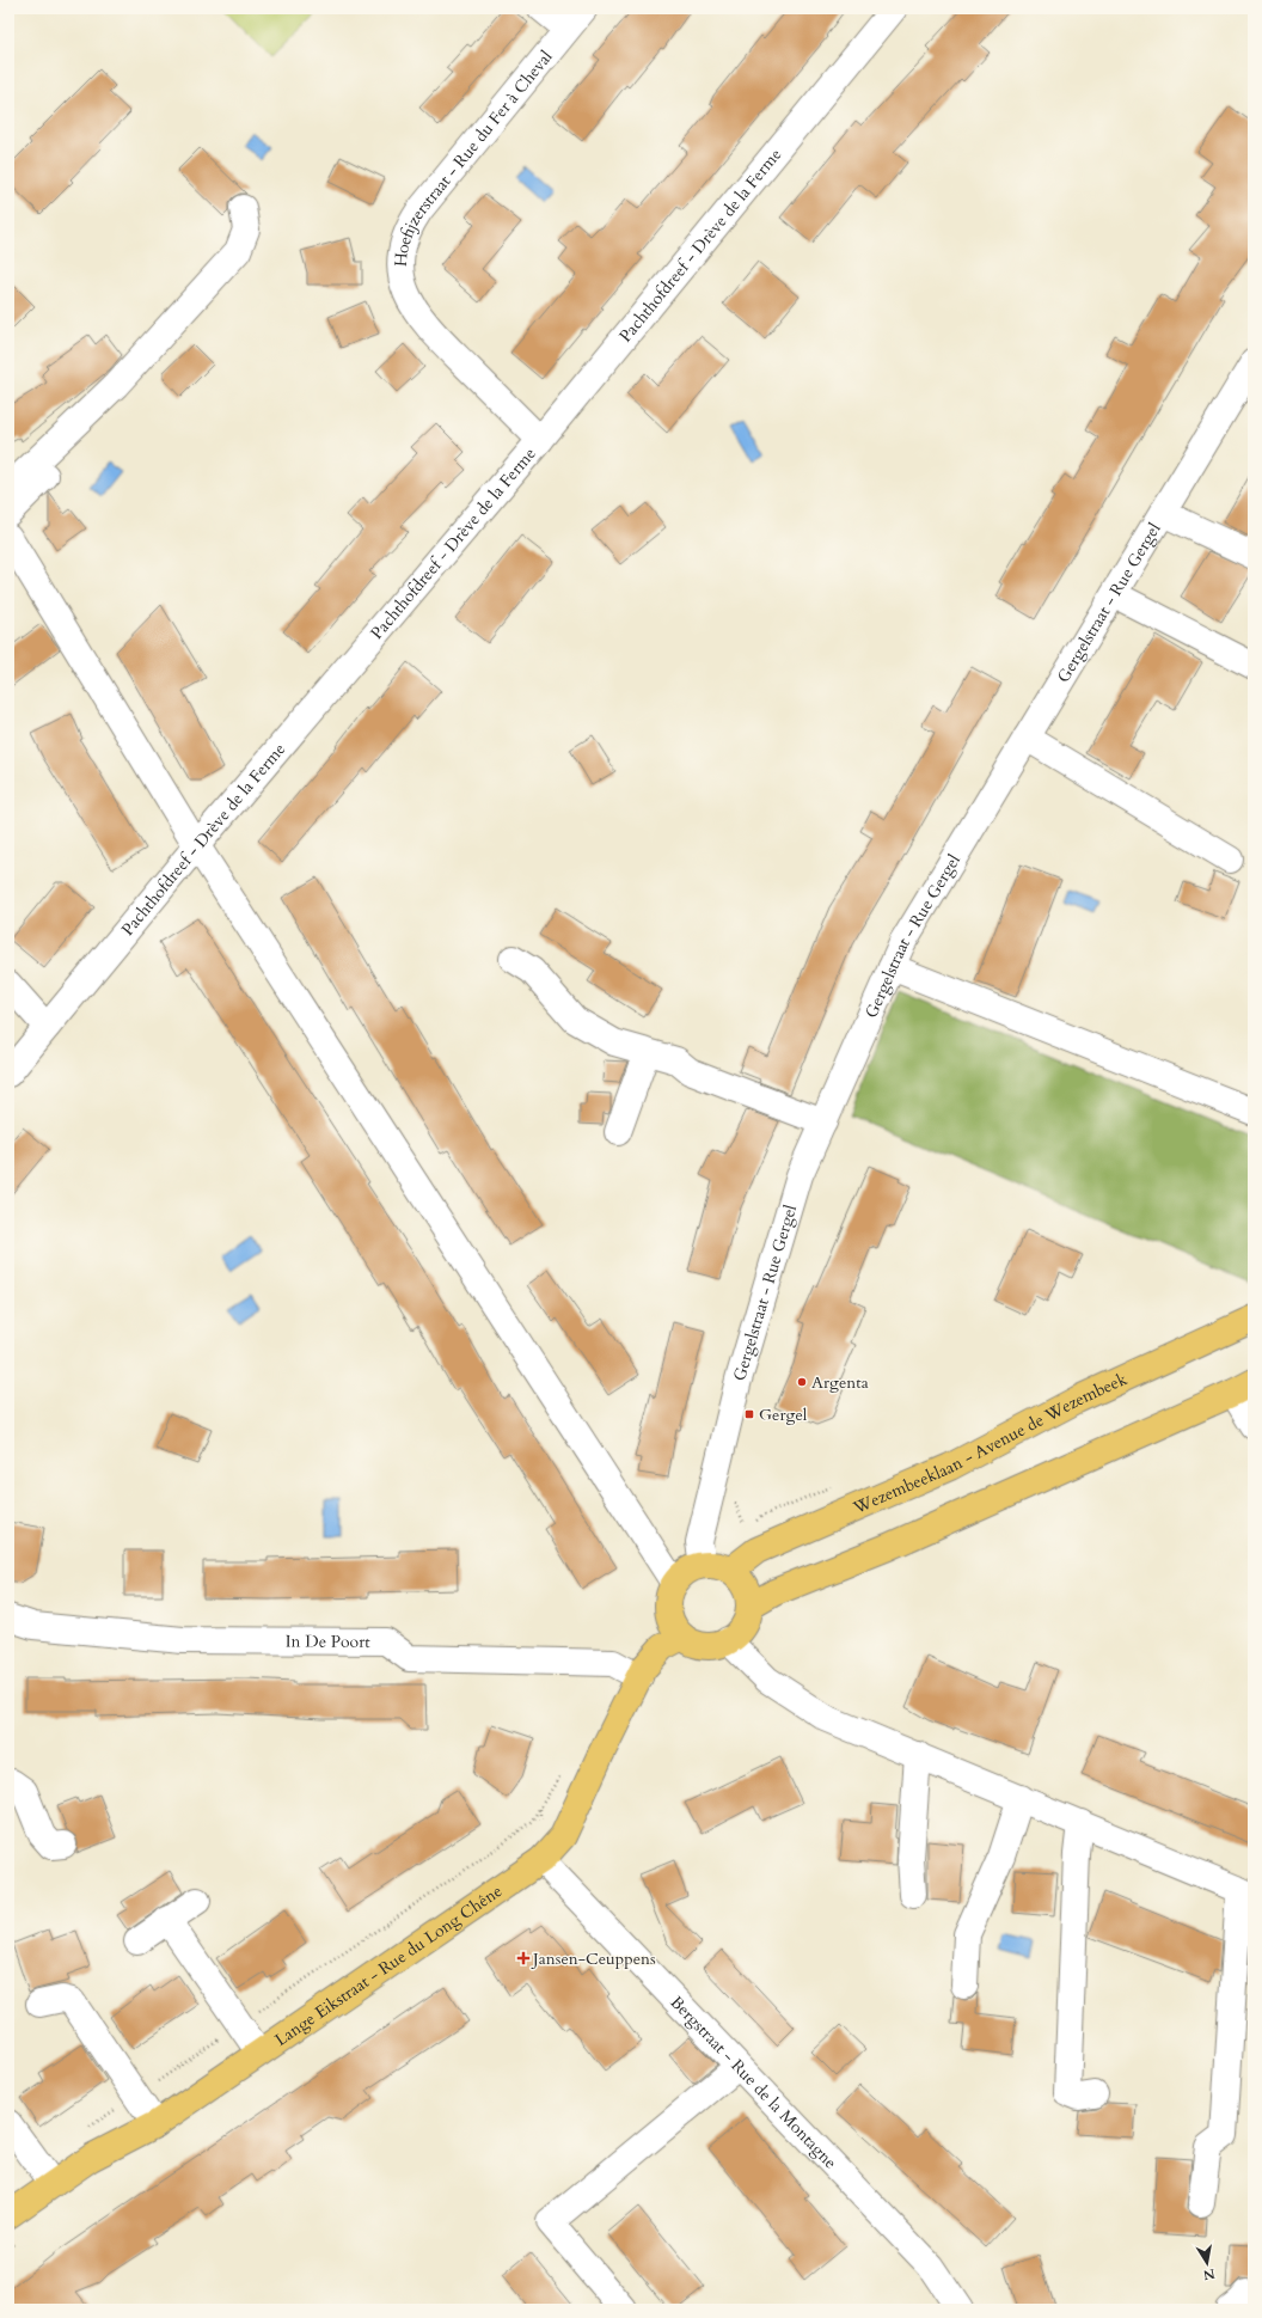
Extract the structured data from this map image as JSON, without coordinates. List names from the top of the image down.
{
  "streets": {
    "main road": ["Wezembeeklaan - Avenue de Wezembeek", "Lange Eikstraat - Rue du Long Chêne"],
    "street": [
      "Hoefijzerstraat - Rue du Fer à Cheval",
      "Pachthofdreef - Drève de la Ferme",
      "Gergelstraat - Rue Gergel",
      "In De Poort",
      "Bergstraat - Rue de la Montagne"
    ]
  },
  "crossings": [
    ["Hoefijzerstraat - Rue du Fer à Cheval", "Pachthofdreef - Drève de la Ferme"],
    ["Gergelstraat - Rue Gergel", "Wezembeeklaan - Avenue de Wezembeek"],
    ["Gergelstraat - Rue Gergel", "Lange Eikstraat - Rue du Long Chêne"],
    ["Wezembeeklaan - Avenue de Wezembeek", "Lange Eikstraat - Rue du Long Chêne"],
    ["In De Poort", "Lange Eikstraat - Rue du Long Chêne"],
    ["Lange Eikstraat - Rue du Long Chêne", "Bergstraat - Rue de la Montagne"]
  ],
  "places": {
    "other": ["Argenta"],
    "transit": ["Gergel"],
    "health": ["Jansen-Ceuppens"]
  },
  "north": "bottom"
}
